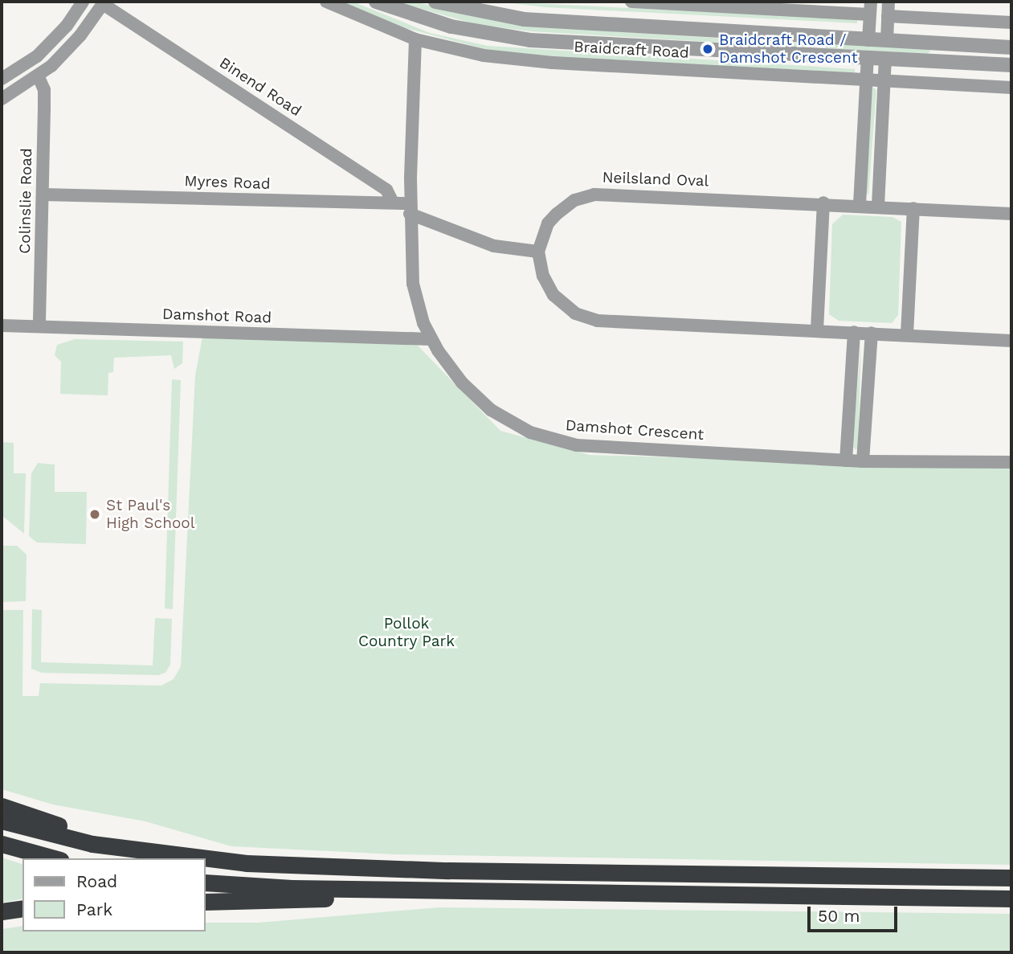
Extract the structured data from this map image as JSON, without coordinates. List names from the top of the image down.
{
  "streets": {
    "street": [
      "Braidcraft Road",
      "Binend Road",
      "Neilsland Oval",
      "Myres Road",
      "Colinslie Road",
      "Damshot Road",
      "Damshot Crescent"
    ]
  },
  "crossings": [
    ["Braidcraft Road", "Damshot Crescent"],
    ["Binend Road", "Myres Road"],
    ["Myres Road", "Colinslie Road"],
    ["Myres Road", "Damshot Crescent"],
    ["Colinslie Road", "Damshot Road"],
    ["Damshot Road", "Damshot Crescent"]
  ],
  "parks": ["Pollok Country Park"],
  "places": ["Braidcraft Road / Damshot Crescent", "St Paul's High School"],
  "legend": ["Road", "Park"],
  "scale_bar": "50 m"
}
